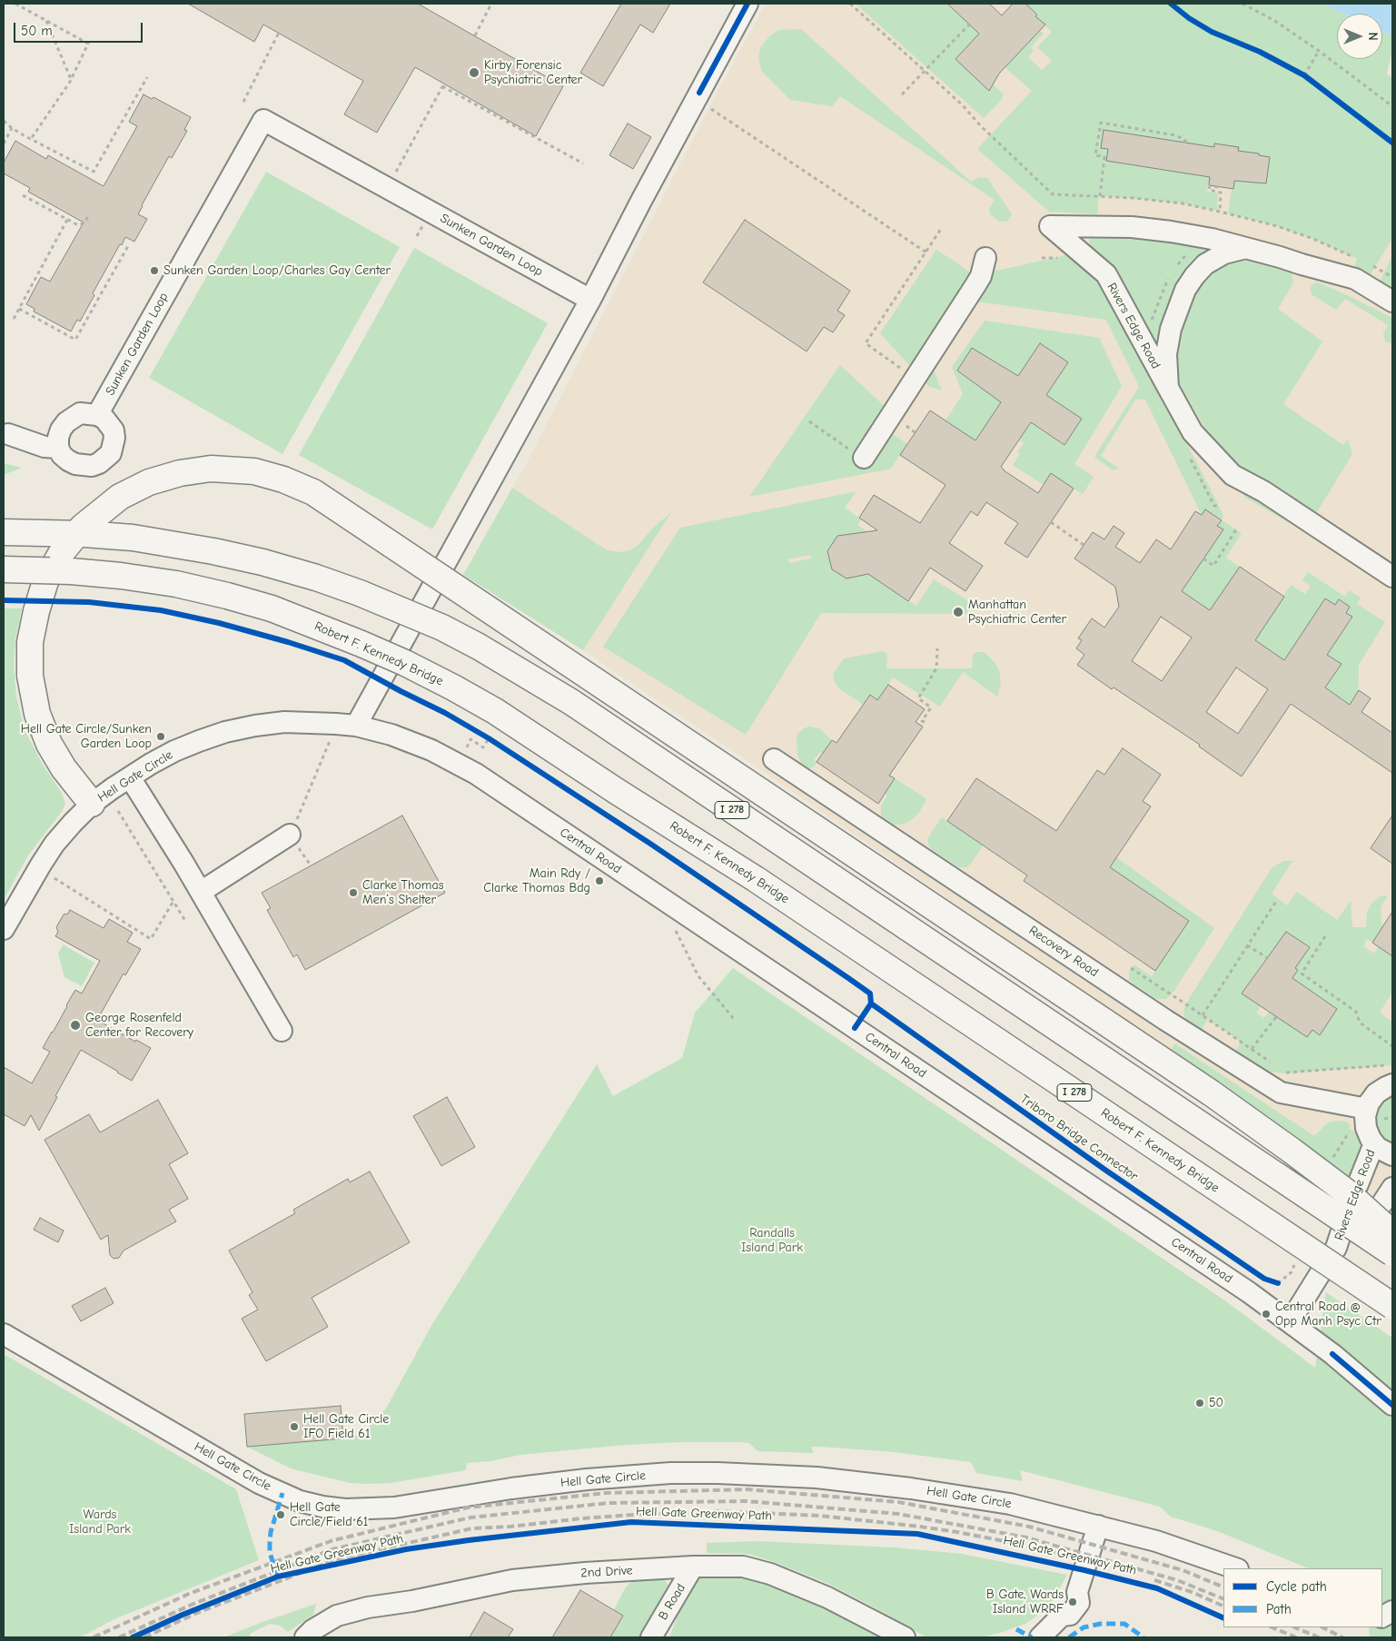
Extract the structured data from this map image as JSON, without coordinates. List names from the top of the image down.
{
  "streets": {
    "highway": ["Robert F. Kennedy Bridge", "I 278"],
    "street": [
      "Sunken Garden Loop",
      "Rivers Edge Road",
      "Hell Gate Circle",
      "Central Road",
      "Recovery Road",
      "2nd Drive",
      "B Road"
    ],
    "cycle path": ["Triboro Bridge Connector", "Hell Gate Greenway Path"]
  },
  "crossings": [
    ["Rivers Edge Road", "Central Road"],
    ["Hell Gate Circle", "Central Road"],
    ["2nd Drive", "B Road"]
  ],
  "parks": ["Randalls Island Park", "Wards Island Park"],
  "places": [
    "Kirby Forensic Psychiatric Center",
    "Sunken Garden Loop/Charles Gay Center",
    "Manhattan Psychiatric Center",
    "Hell Gate Circle/Sunken Garden Loop",
    "Main Rdy / Clarke Thomas Bdg",
    "Clarke Thomas Men’s Shelter",
    "George Rosenfeld Center for Recovery",
    "Central Road @ Opp Manh Psyc Ctr",
    "50",
    "Hell Gate Circle IFO Field 61",
    "Hell Gate Circle/Field 61",
    "B Gate, Wards Island WRRF"
  ],
  "legend": ["Cycle path", "Path"],
  "scale_bar": "50 m",
  "north": "right"
}
